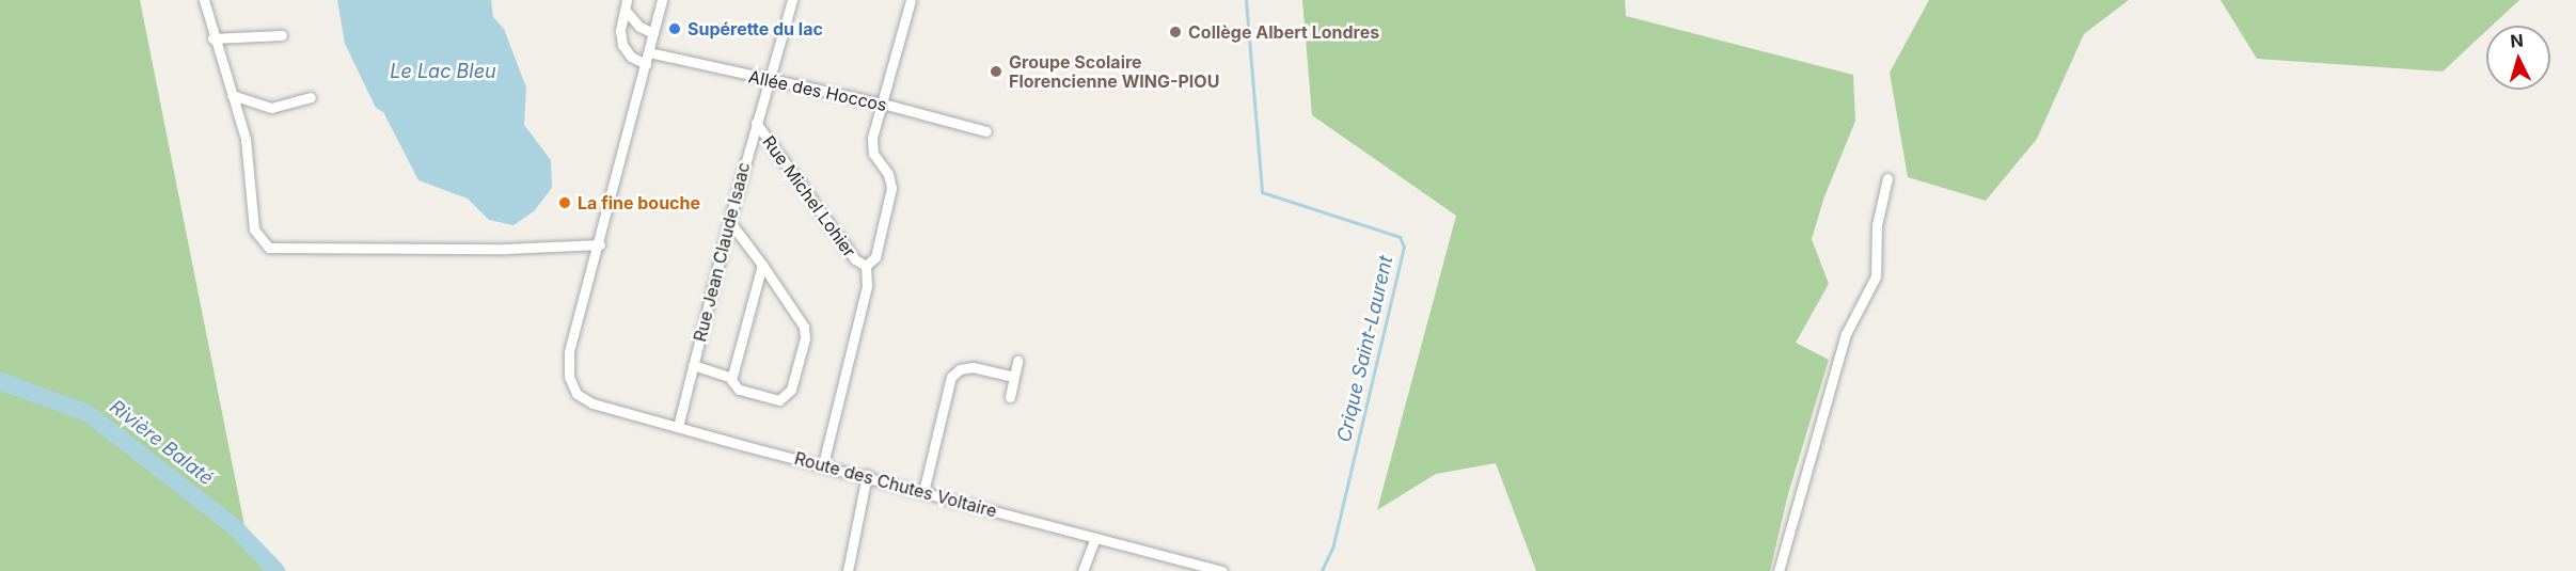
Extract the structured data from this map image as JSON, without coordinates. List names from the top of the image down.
{
  "streets": {
    "street": [
      "Allée des Hoccos",
      "Rue Michel Lohier",
      "Rue Jean Claude Isaac",
      "Route des Chutes Voltaire"
    ]
  },
  "crossings": [
    ["Allée des Hoccos", "Rue Jean Claude Isaac"],
    ["Rue Michel Lohier", "Rue Jean Claude Isaac"],
    ["Rue Jean Claude Isaac", "Route des Chutes Voltaire"]
  ],
  "water": ["Le Lac Bleu", "Crique Saint-Laurent", "Rivière Balaté"],
  "places": [
    "Supérette du lac",
    "Collège Albert Londres",
    "Groupe Scolaire Florencienne WING-PIOU",
    "La fine bouche"
  ],
  "north": "top"
}
